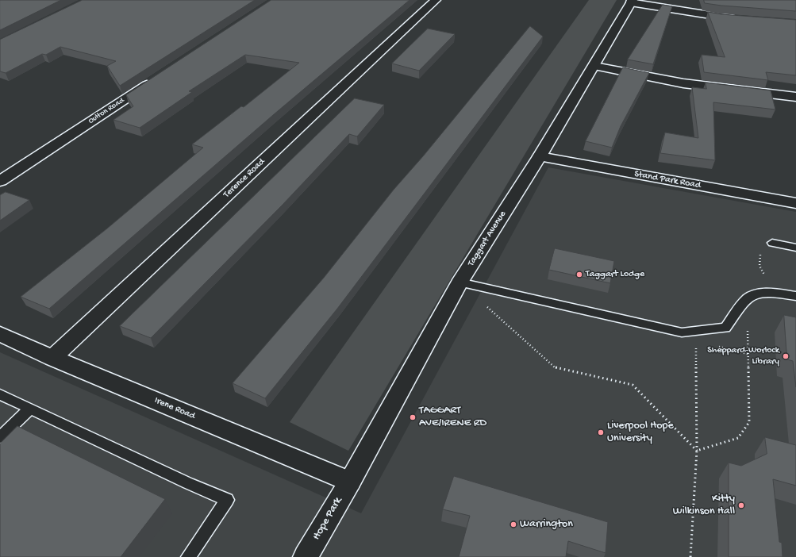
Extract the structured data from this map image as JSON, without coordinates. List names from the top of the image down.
{
  "streets": {
    "street": [
      "Oulton Road",
      "Terence Road",
      "Stand Park Road",
      "Taggart Avenue",
      "Irene Road",
      "Hope Park"
    ]
  },
  "crossings": [
    ["Terence Road", "Irene Road"],
    ["Stand Park Road", "Taggart Avenue"],
    ["Taggart Avenue", "Irene Road"],
    ["Taggart Avenue", "Hope Park"],
    ["Irene Road", "Hope Park"]
  ],
  "places": [
    "Taggart Lodge",
    "Sheppard-Worlock Library",
    "TAGGART AVE/IRENE RD",
    "Liverpool Hope University",
    "Kitty Wilkinson Hall",
    "Warrington"
  ]
}
